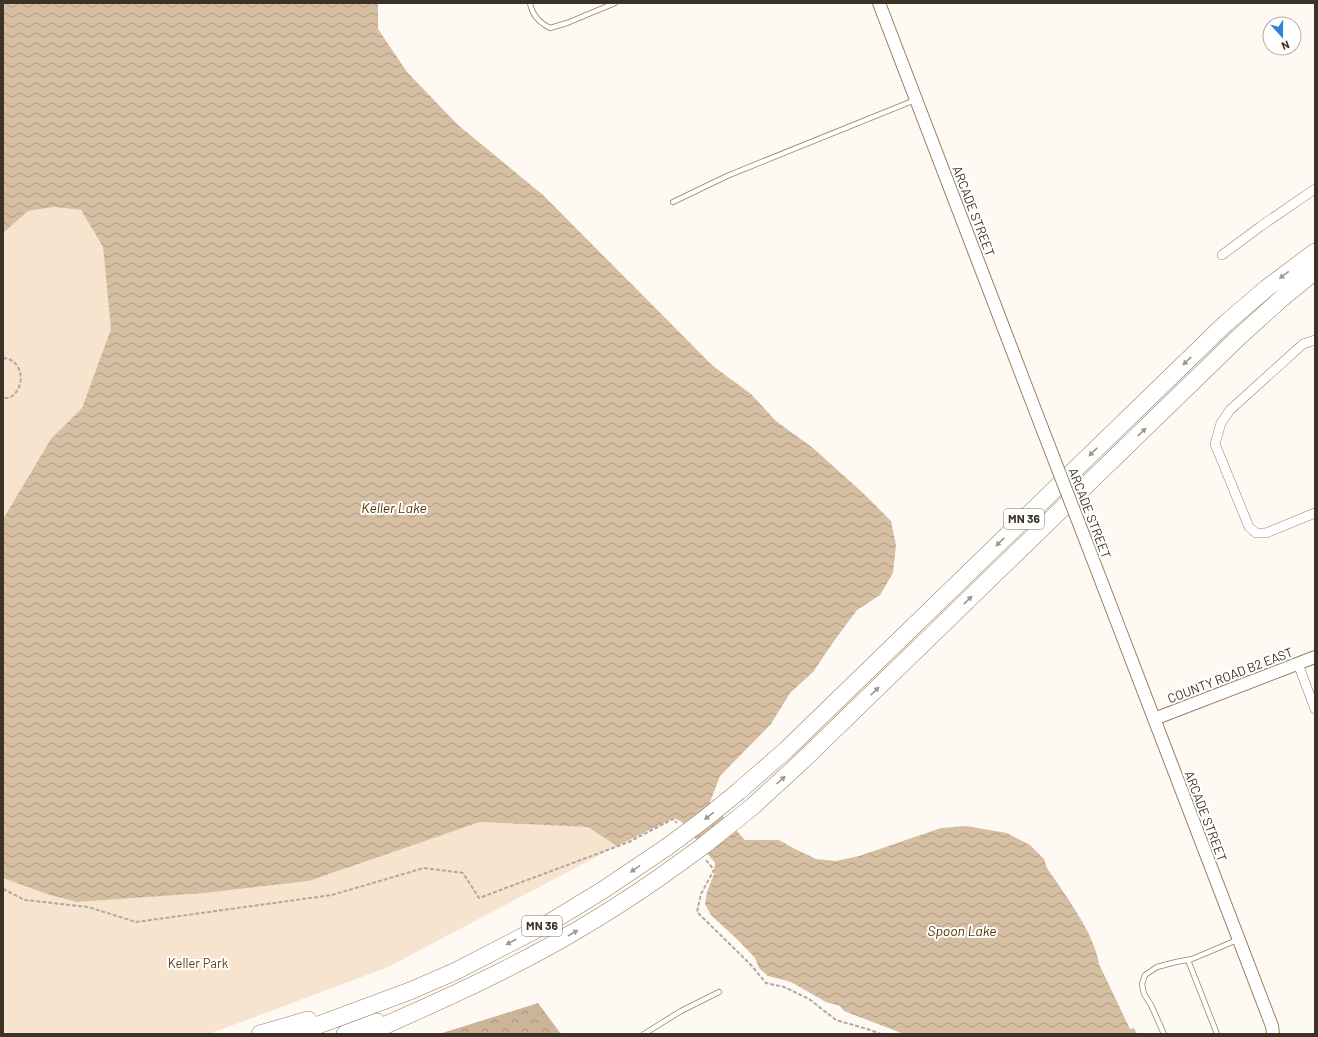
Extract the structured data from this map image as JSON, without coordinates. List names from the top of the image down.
{
  "streets": {
    "highway": ["MN 36"],
    "street": ["ARCADE STREET", "COUNTY ROAD B2 EAST"]
  },
  "crossings": [
    ["ARCADE STREET", "COUNTY ROAD B2 EAST"]
  ],
  "water": ["Keller Lake", "Spoon Lake"],
  "parks": ["Keller Park"],
  "north": "bottom"
}
